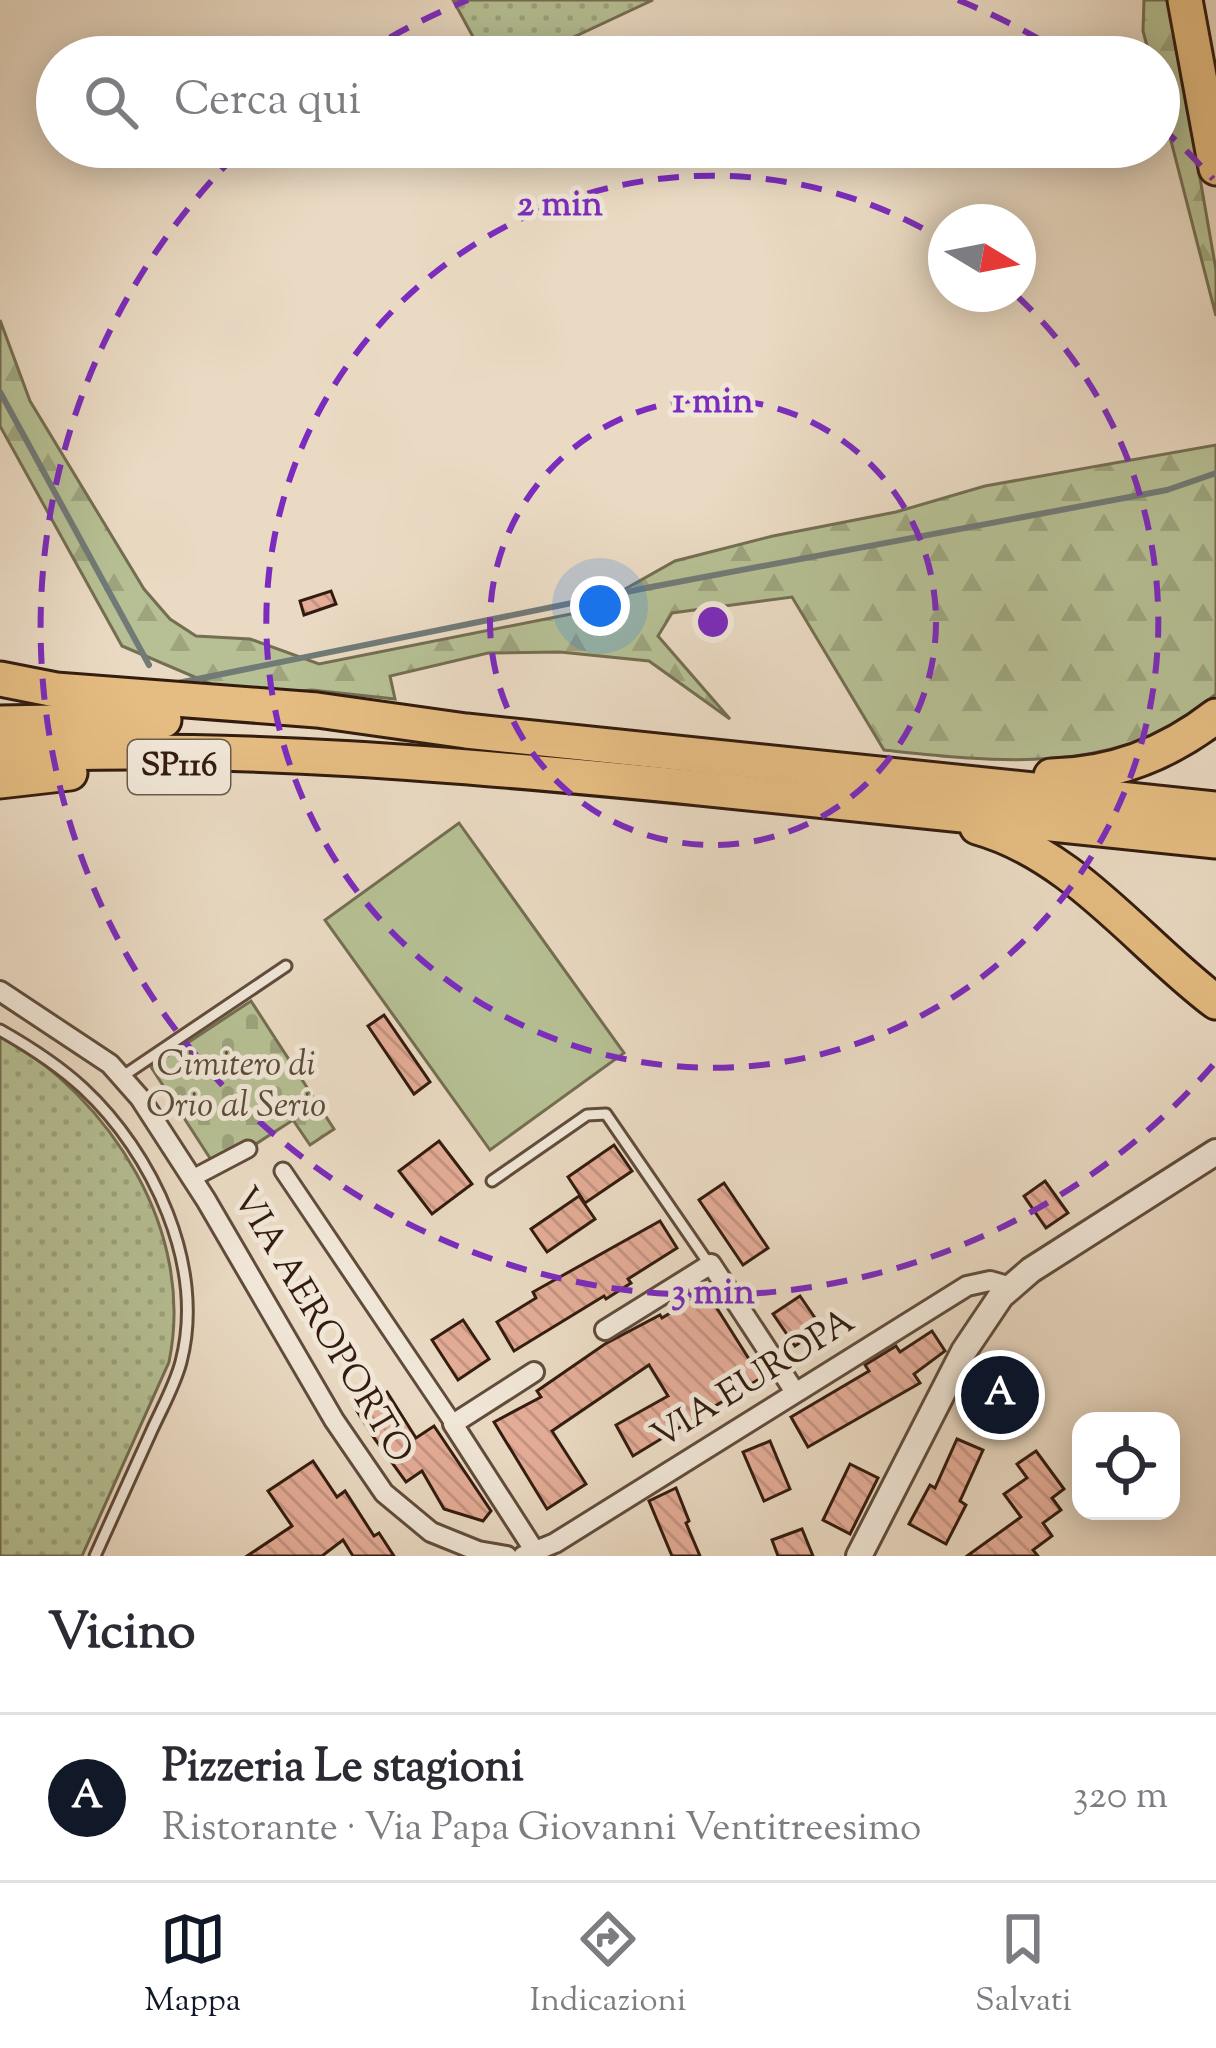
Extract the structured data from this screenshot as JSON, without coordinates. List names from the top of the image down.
{
  "streets": {
    "highway": ["SP116"],
    "street": ["VIA AEROPORTO", "VIA EUROPA"]
  },
  "parks": ["Cimitero di Orio al Serio"],
  "north": "right",
  "page": {
    "search": "Cerca qui",
    "pins": "A",
    "heading": "Vicino",
    "list": [
      {
        "mark": "A",
        "name": "Pizzeria Le stagioni",
        "note": "Ristorante · Via Papa Giovanni Ventitreesimo",
        "value": "320 m"
      }
    ],
    "nav": ["Mappa", "Indicazioni", "Salvati"]
  },
  "rings": ["2 min", "1 min", "3 min"]
}
